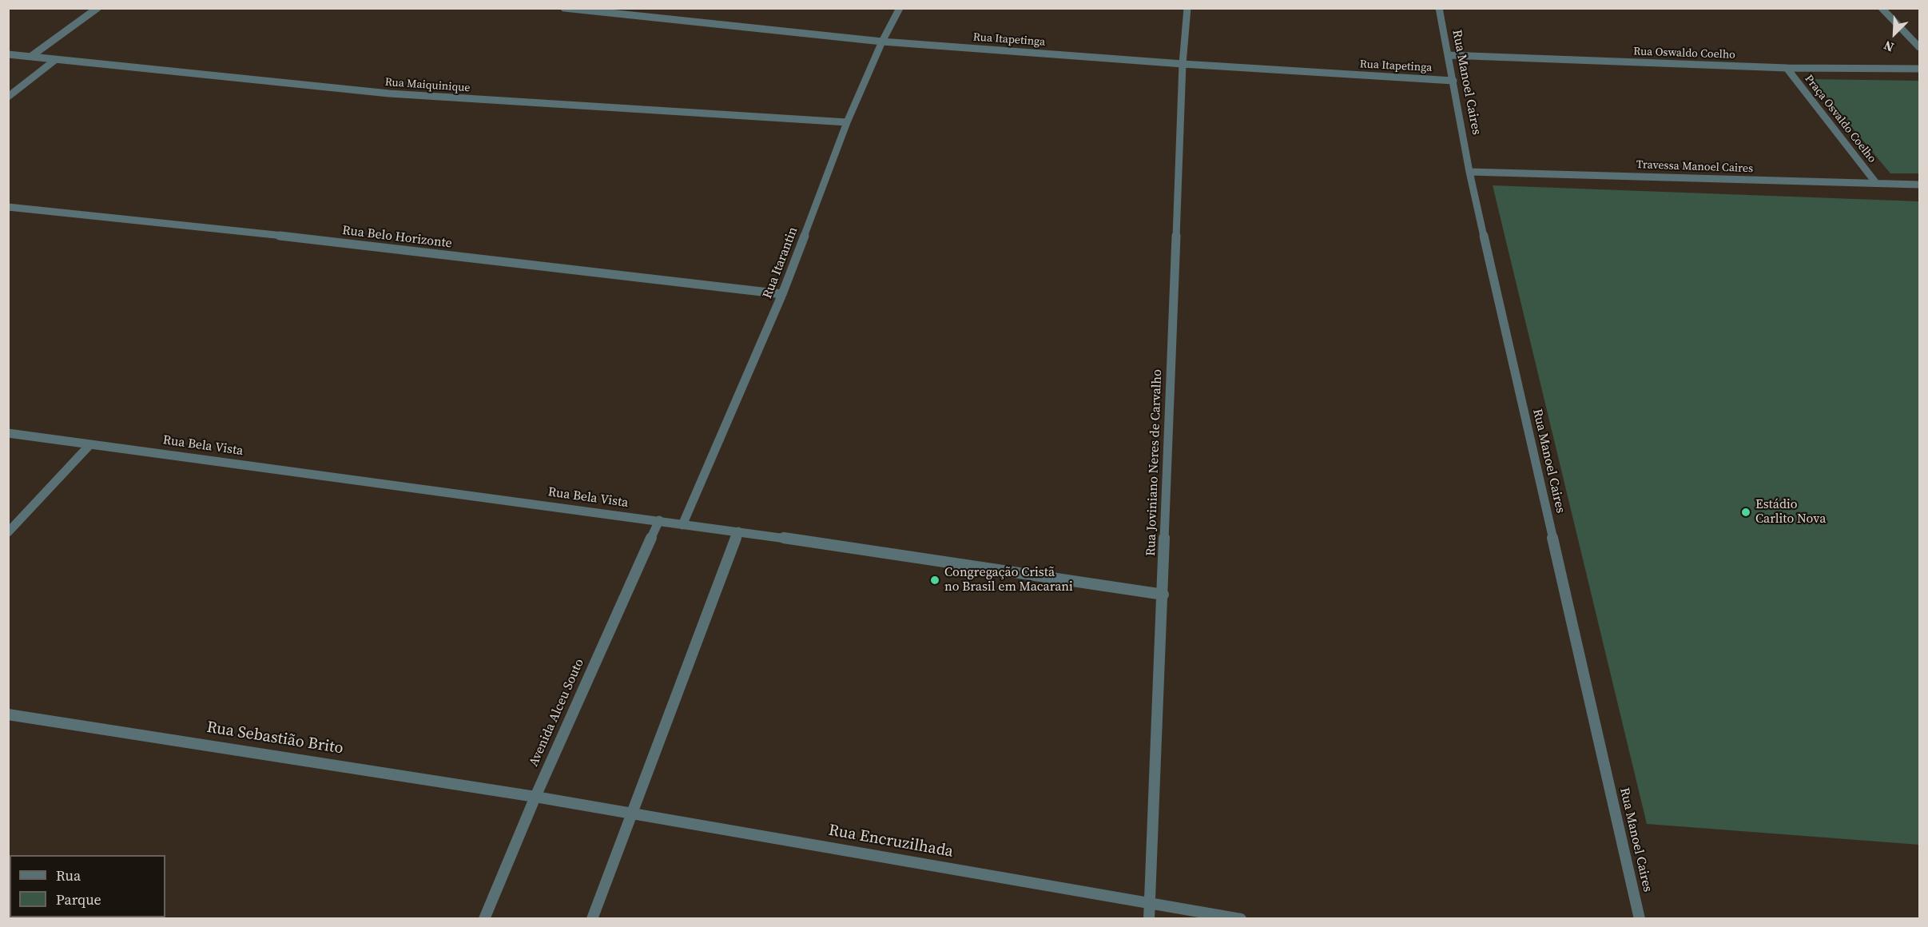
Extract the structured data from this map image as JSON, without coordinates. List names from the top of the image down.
{
  "streets": {
    "street": [
      "Rua Itapetinga",
      "Rua Oswaldo Coelho",
      "Rua Manoel Caires",
      "Rua Maiquinique",
      "Praça Osvaldo Coelho",
      "Travessa Manoel Caires",
      "Rua Belo Horizonte",
      "Rua Itarantin",
      "Rua Bela Vista",
      "Rua Joviniano Neres de Carvalho",
      "Avenida Alceu Souto",
      "Rua Sebastião Brito",
      "Rua Encruzilhada"
    ]
  },
  "crossings": [
    ["Rua Itapetinga", "Rua Manoel Caires"],
    ["Rua Itapetinga", "Rua Itarantin"],
    ["Rua Itapetinga", "Rua Joviniano Neres de Carvalho"],
    ["Rua Oswaldo Coelho", "Rua Manoel Caires"],
    ["Rua Oswaldo Coelho", "Praça Osvaldo Coelho"],
    ["Rua Manoel Caires", "Travessa Manoel Caires"],
    ["Rua Maiquinique", "Rua Itarantin"],
    ["Praça Osvaldo Coelho", "Travessa Manoel Caires"],
    ["Rua Belo Horizonte", "Rua Itarantin"],
    ["Rua Itarantin", "Rua Bela Vista"],
    ["Rua Bela Vista", "Rua Joviniano Neres de Carvalho"],
    ["Rua Bela Vista", "Avenida Alceu Souto"],
    ["Rua Joviniano Neres de Carvalho", "Rua Encruzilhada"],
    ["Avenida Alceu Souto", "Rua Sebastião Brito"],
    ["Avenida Alceu Souto", "Rua Encruzilhada"],
    ["Rua Sebastião Brito", "Rua Encruzilhada"]
  ],
  "places": ["Estádio Carlito Nova", "Congregação Cristã no Brasil em Macarani"],
  "legend": ["Rua", "Parque"],
  "north": "bottom left"
}
